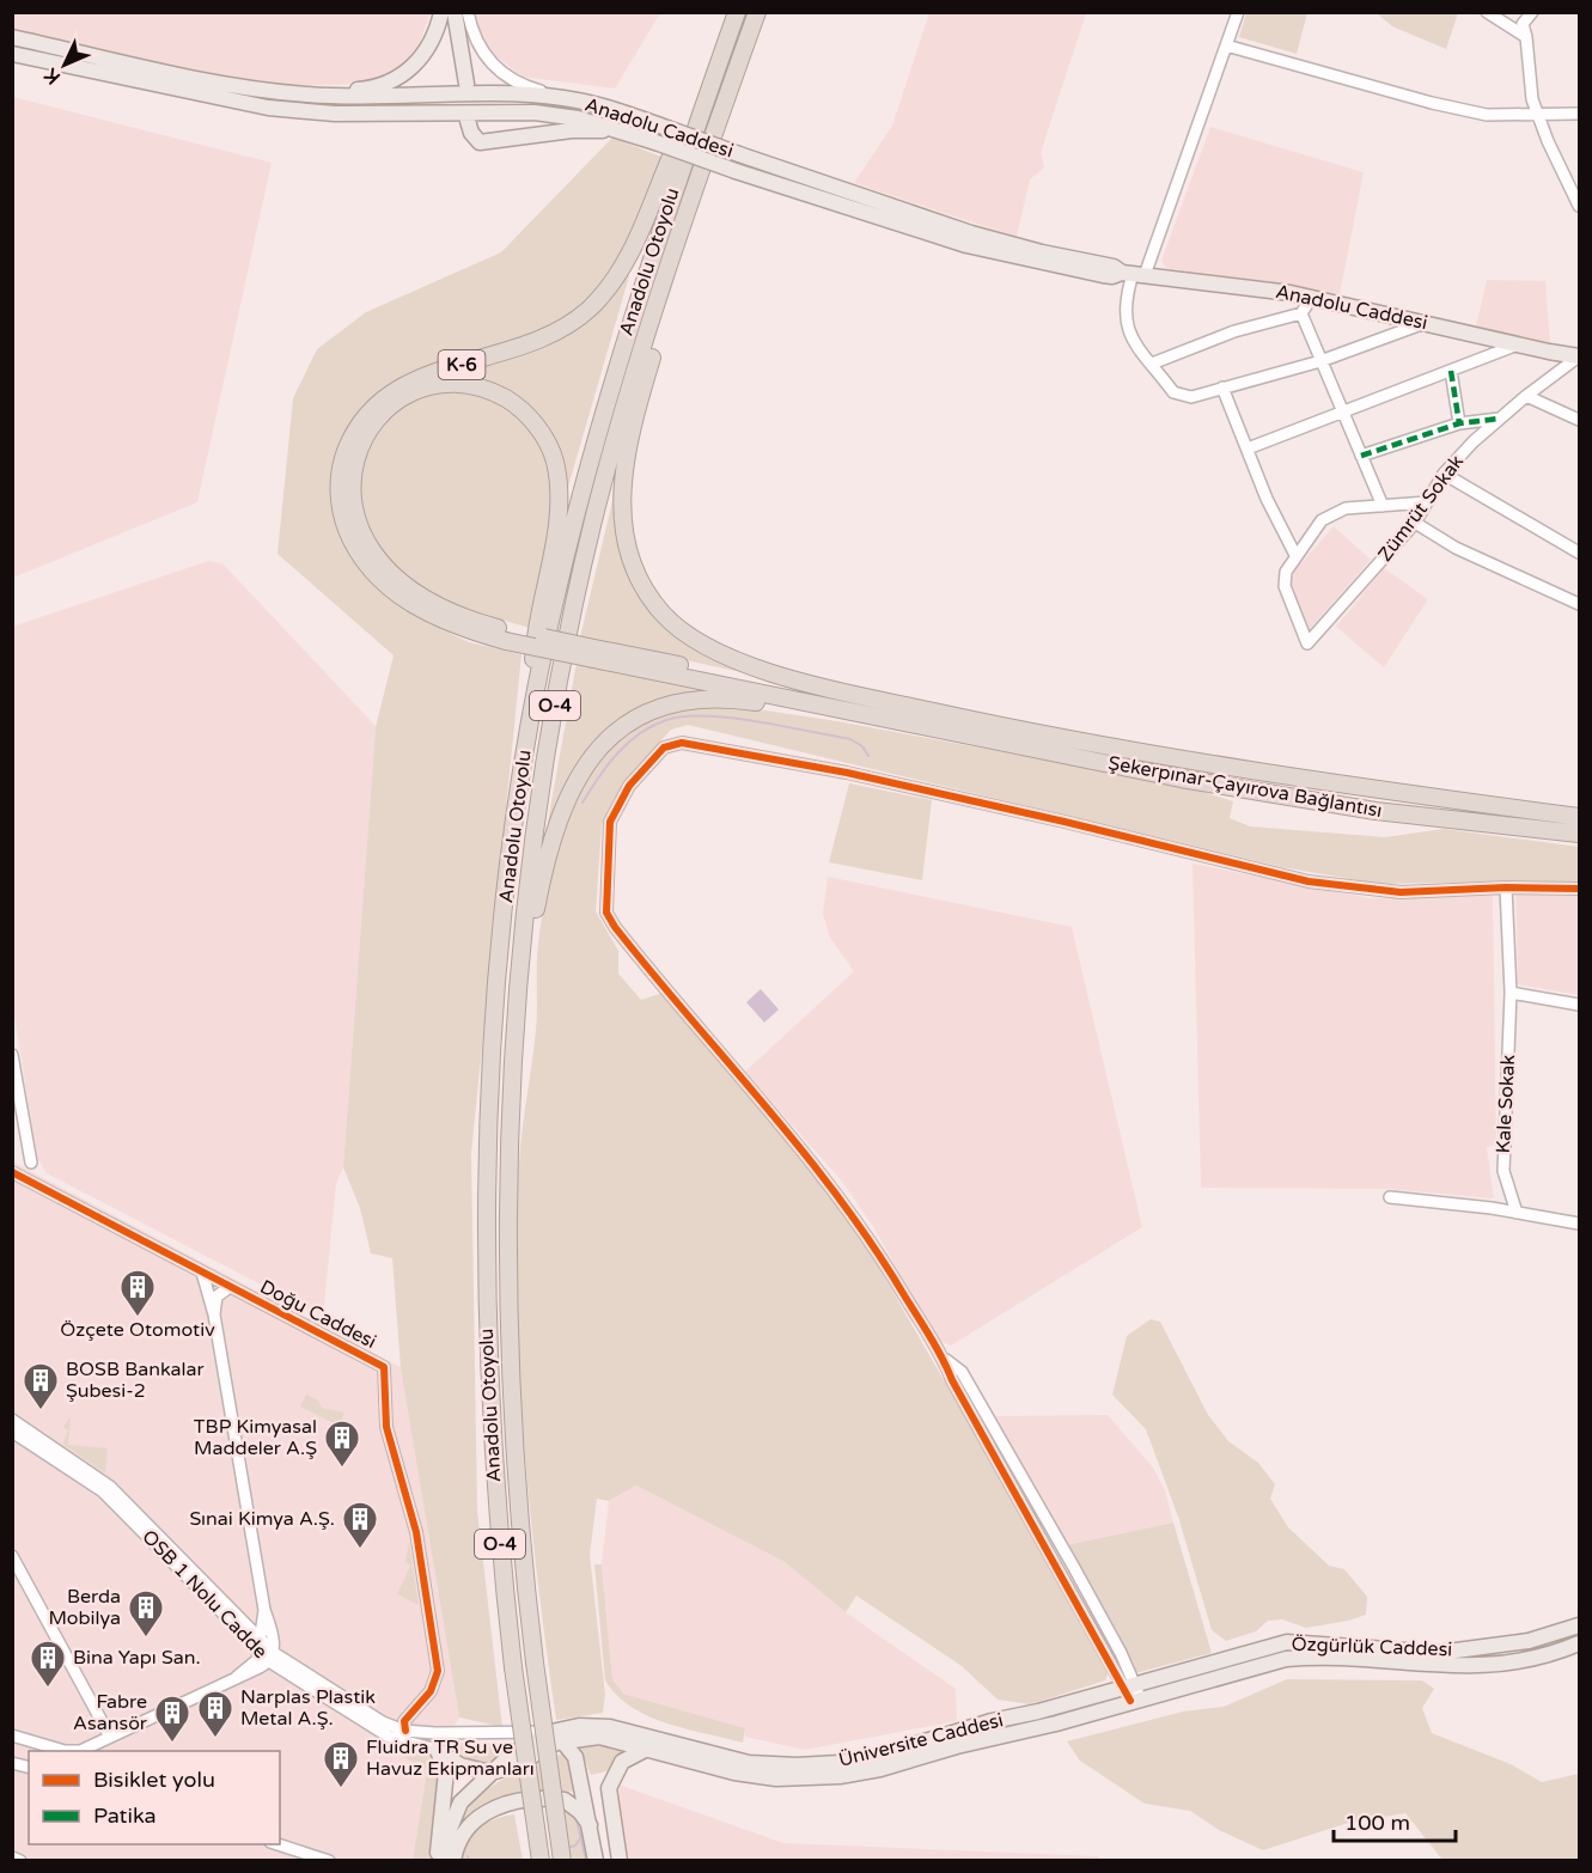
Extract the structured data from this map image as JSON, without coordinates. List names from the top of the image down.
{
  "streets": {
    "highway": [
      "Anadolu Otoyolu",
      "K-6",
      "O-4",
      "Şekerpınar-Çayırova Bağlantısı"
    ],
    "main road": [
      "Anadolu Caddesi",
      "OSB 1 Nolu Cadde",
      "Özgürlük Caddesi",
      "Üniversite Caddesi"
    ],
    "street": ["Zümrüt Sokak", "Kale Sokak", "Doğu Caddesi"]
  },
  "crossings": [
    ["Anadolu Caddesi", "Zümrüt Sokak"],
    ["Anadolu Otoyolu", "K-6"],
    ["K-6", "Şekerpınar-Çayırova Bağlantısı"],
    ["Doğu Caddesi", "OSB 1 Nolu Cadde"],
    ["OSB 1 Nolu Cadde", "Üniversite Caddesi"],
    ["Özgürlük Caddesi", "Üniversite Caddesi"]
  ],
  "places": {
    "building": [
      "Özçete Otomotiv",
      "BOSB Bankalar Şubesi-2",
      "TBP Kimyasal Maddeler A.Ş",
      "Sınai Kimya A.Ş.",
      "Berda Mobilya",
      "Bina Yapı San.",
      "Narplas Plastik Metal A.Ş.",
      "Fabre Asansör",
      "Fluidra TR Su ve Havuz Ekipmanları"
    ]
  },
  "legend": ["Bisiklet yolu", "Patika"],
  "scale_bar": "100 m",
  "north": "bottom left"
}
